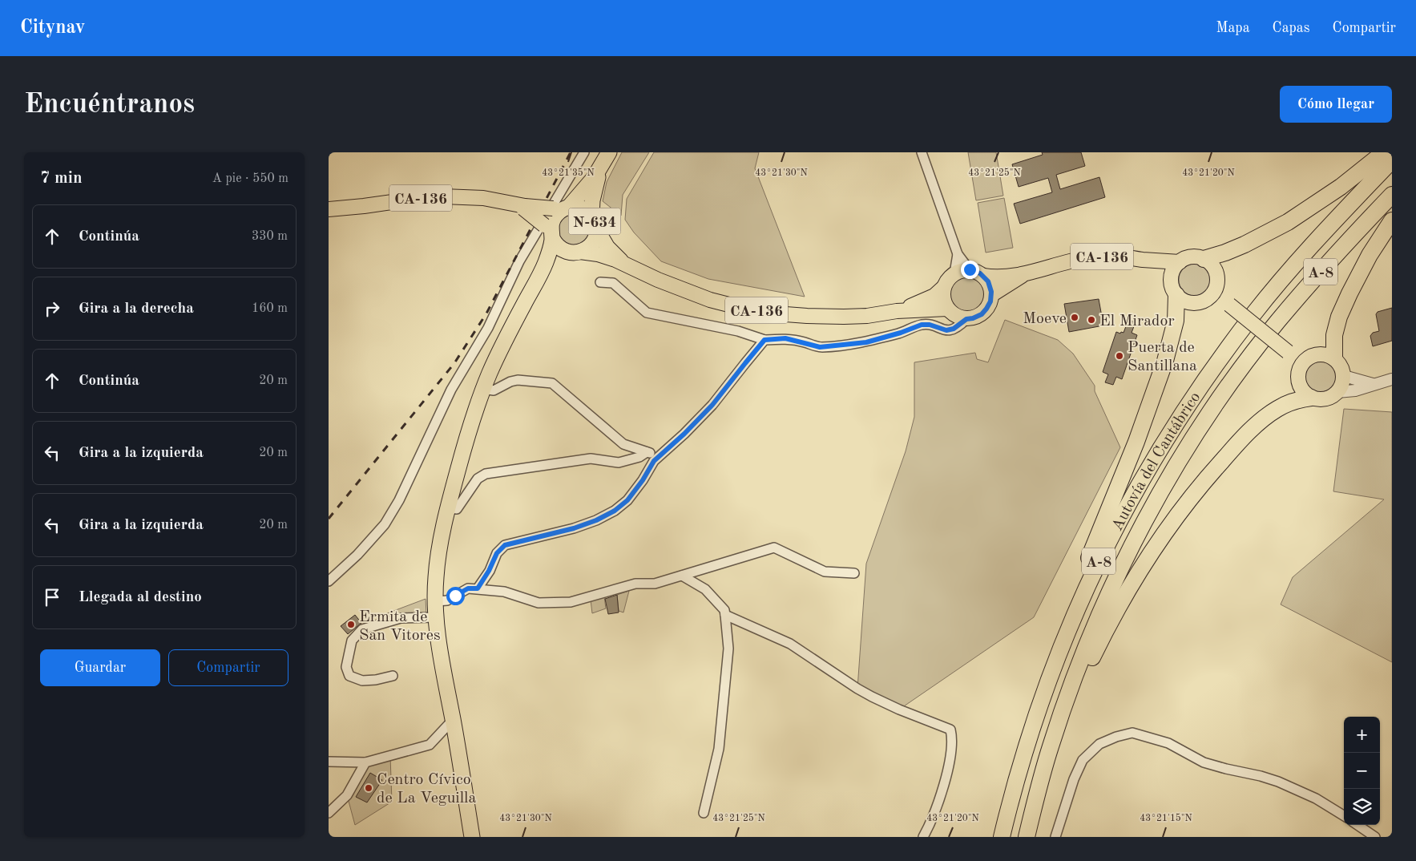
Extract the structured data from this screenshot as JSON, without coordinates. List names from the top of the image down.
{
  "streets": {
    "highway": ["N-634", "A-8", "Autovía del Cantábrico"],
    "main road": ["CA-136"]
  },
  "crossings": [
    ["CA-136", "N-634"]
  ],
  "places": [
    "Moeve",
    "El Mirador",
    "Puerta de Santillana",
    "Ermita de San Vitores",
    "Centro Cívico de La Veguilla"
  ],
  "page": {
    "header": "Citynav",
    "nav": ["Mapa", "Capas", "Compartir"],
    "buttons": [
      "Cómo llegar",
      ["Guardar", "Compartir"]
    ],
    "title": "Encuéntranos",
    "heading": ["7 min", "A pie · 550 m"],
    "list": [
      ["Continúa", "330 m"],
      ["Gira a la derecha", "160 m"],
      ["Continúa", "20 m"],
      ["Gira a la izquierda", "20 m"],
      ["Gira a la izquierda", "20 m"],
      "Llegada al destino"
    ],
    "map_buttons": ["+", "−"]
  },
  "coordinates": [
    "43°21'35\"N",
    "43°21'30\"N",
    "43°21'25\"N",
    "43°21'20\"N",
    "43°21'15\"N"
  ]
}
